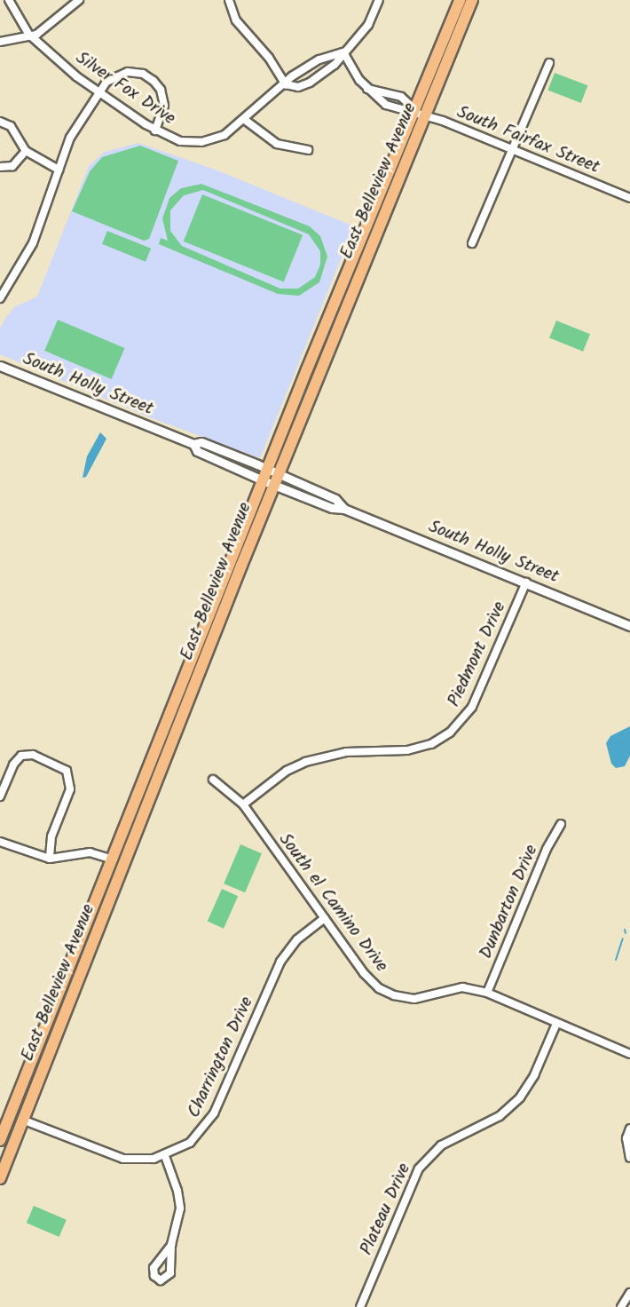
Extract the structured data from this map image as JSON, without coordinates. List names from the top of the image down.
{
  "streets": {
    "main road": ["East Belleview Avenue"],
    "street": [
      "Silver Fox Drive",
      "South Fairfax Street",
      "South Holly Street",
      "Piedmont Drive",
      "Dunbarton Drive",
      "South el Camino Drive",
      "Charrington Drive",
      "Plateau Drive"
    ]
  },
  "crossings": [
    ["South Fairfax Street", "East Belleview Avenue"],
    ["East Belleview Avenue", "South Holly Street"],
    ["East Belleview Avenue", "Charrington Drive"],
    ["South Holly Street", "Piedmont Drive"],
    ["Piedmont Drive", "South el Camino Drive"],
    ["Dunbarton Drive", "South el Camino Drive"],
    ["South el Camino Drive", "Charrington Drive"],
    ["South el Camino Drive", "Plateau Drive"]
  ]
}
